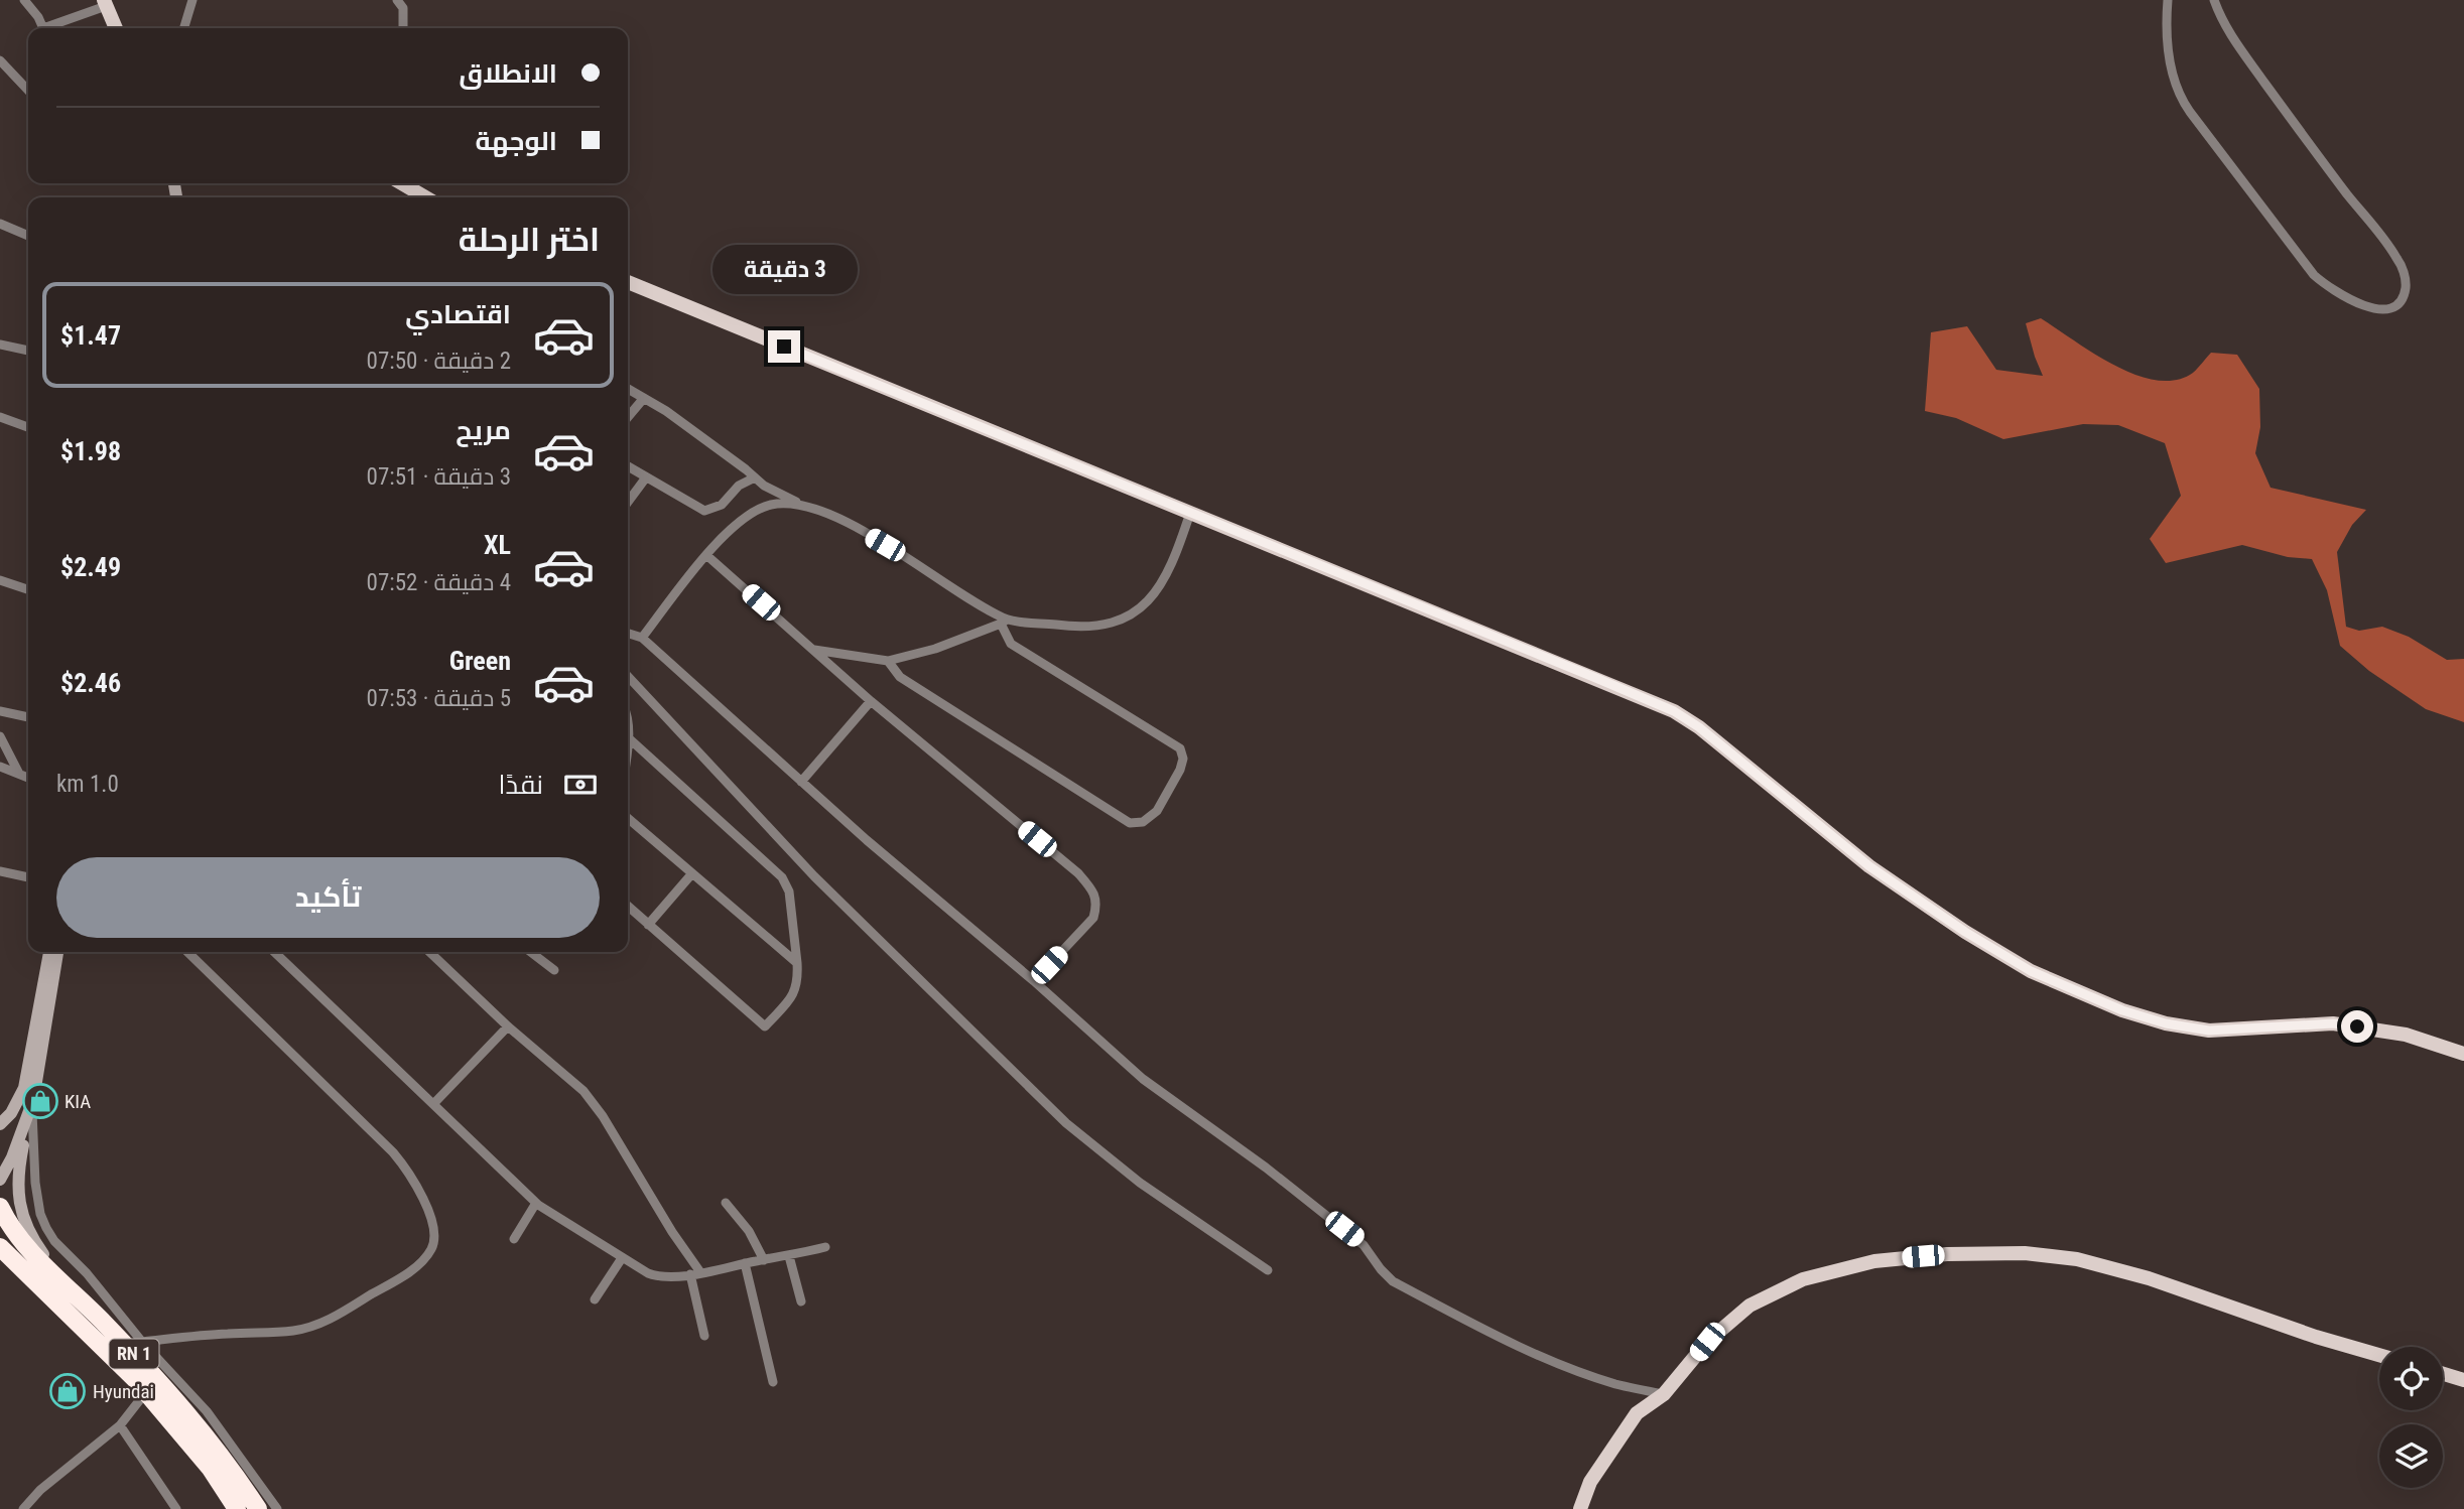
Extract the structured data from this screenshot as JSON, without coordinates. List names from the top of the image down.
{
  "streets": {
    "highway": ["RN 1"]
  },
  "places": {
    "shop": ["KIA", "Hyundai"]
  },
  "page": {
    "banner": ["الانطلاق", "الوجهة"],
    "heading": "اختر الرحلة",
    "bubble": "3 دقيقة",
    "list": [
      {
        "name": "اقتصادي",
        "note": "2 دقيقة · 07:50",
        "value": "$1.47"
      },
      {
        "name": "مريح",
        "note": "3 دقيقة · 07:51",
        "value": "$1.98"
      },
      {
        "name": "XL",
        "note": "4 دقيقة · 07:52",
        "value": "$2.49"
      },
      {
        "name": "Green",
        "note": "5 دقيقة · 07:53",
        "value": "$2.46"
      }
    ],
    "pay": ["نقدًا", "1.0 km"],
    "buttons": "تأكيد"
  }
}
